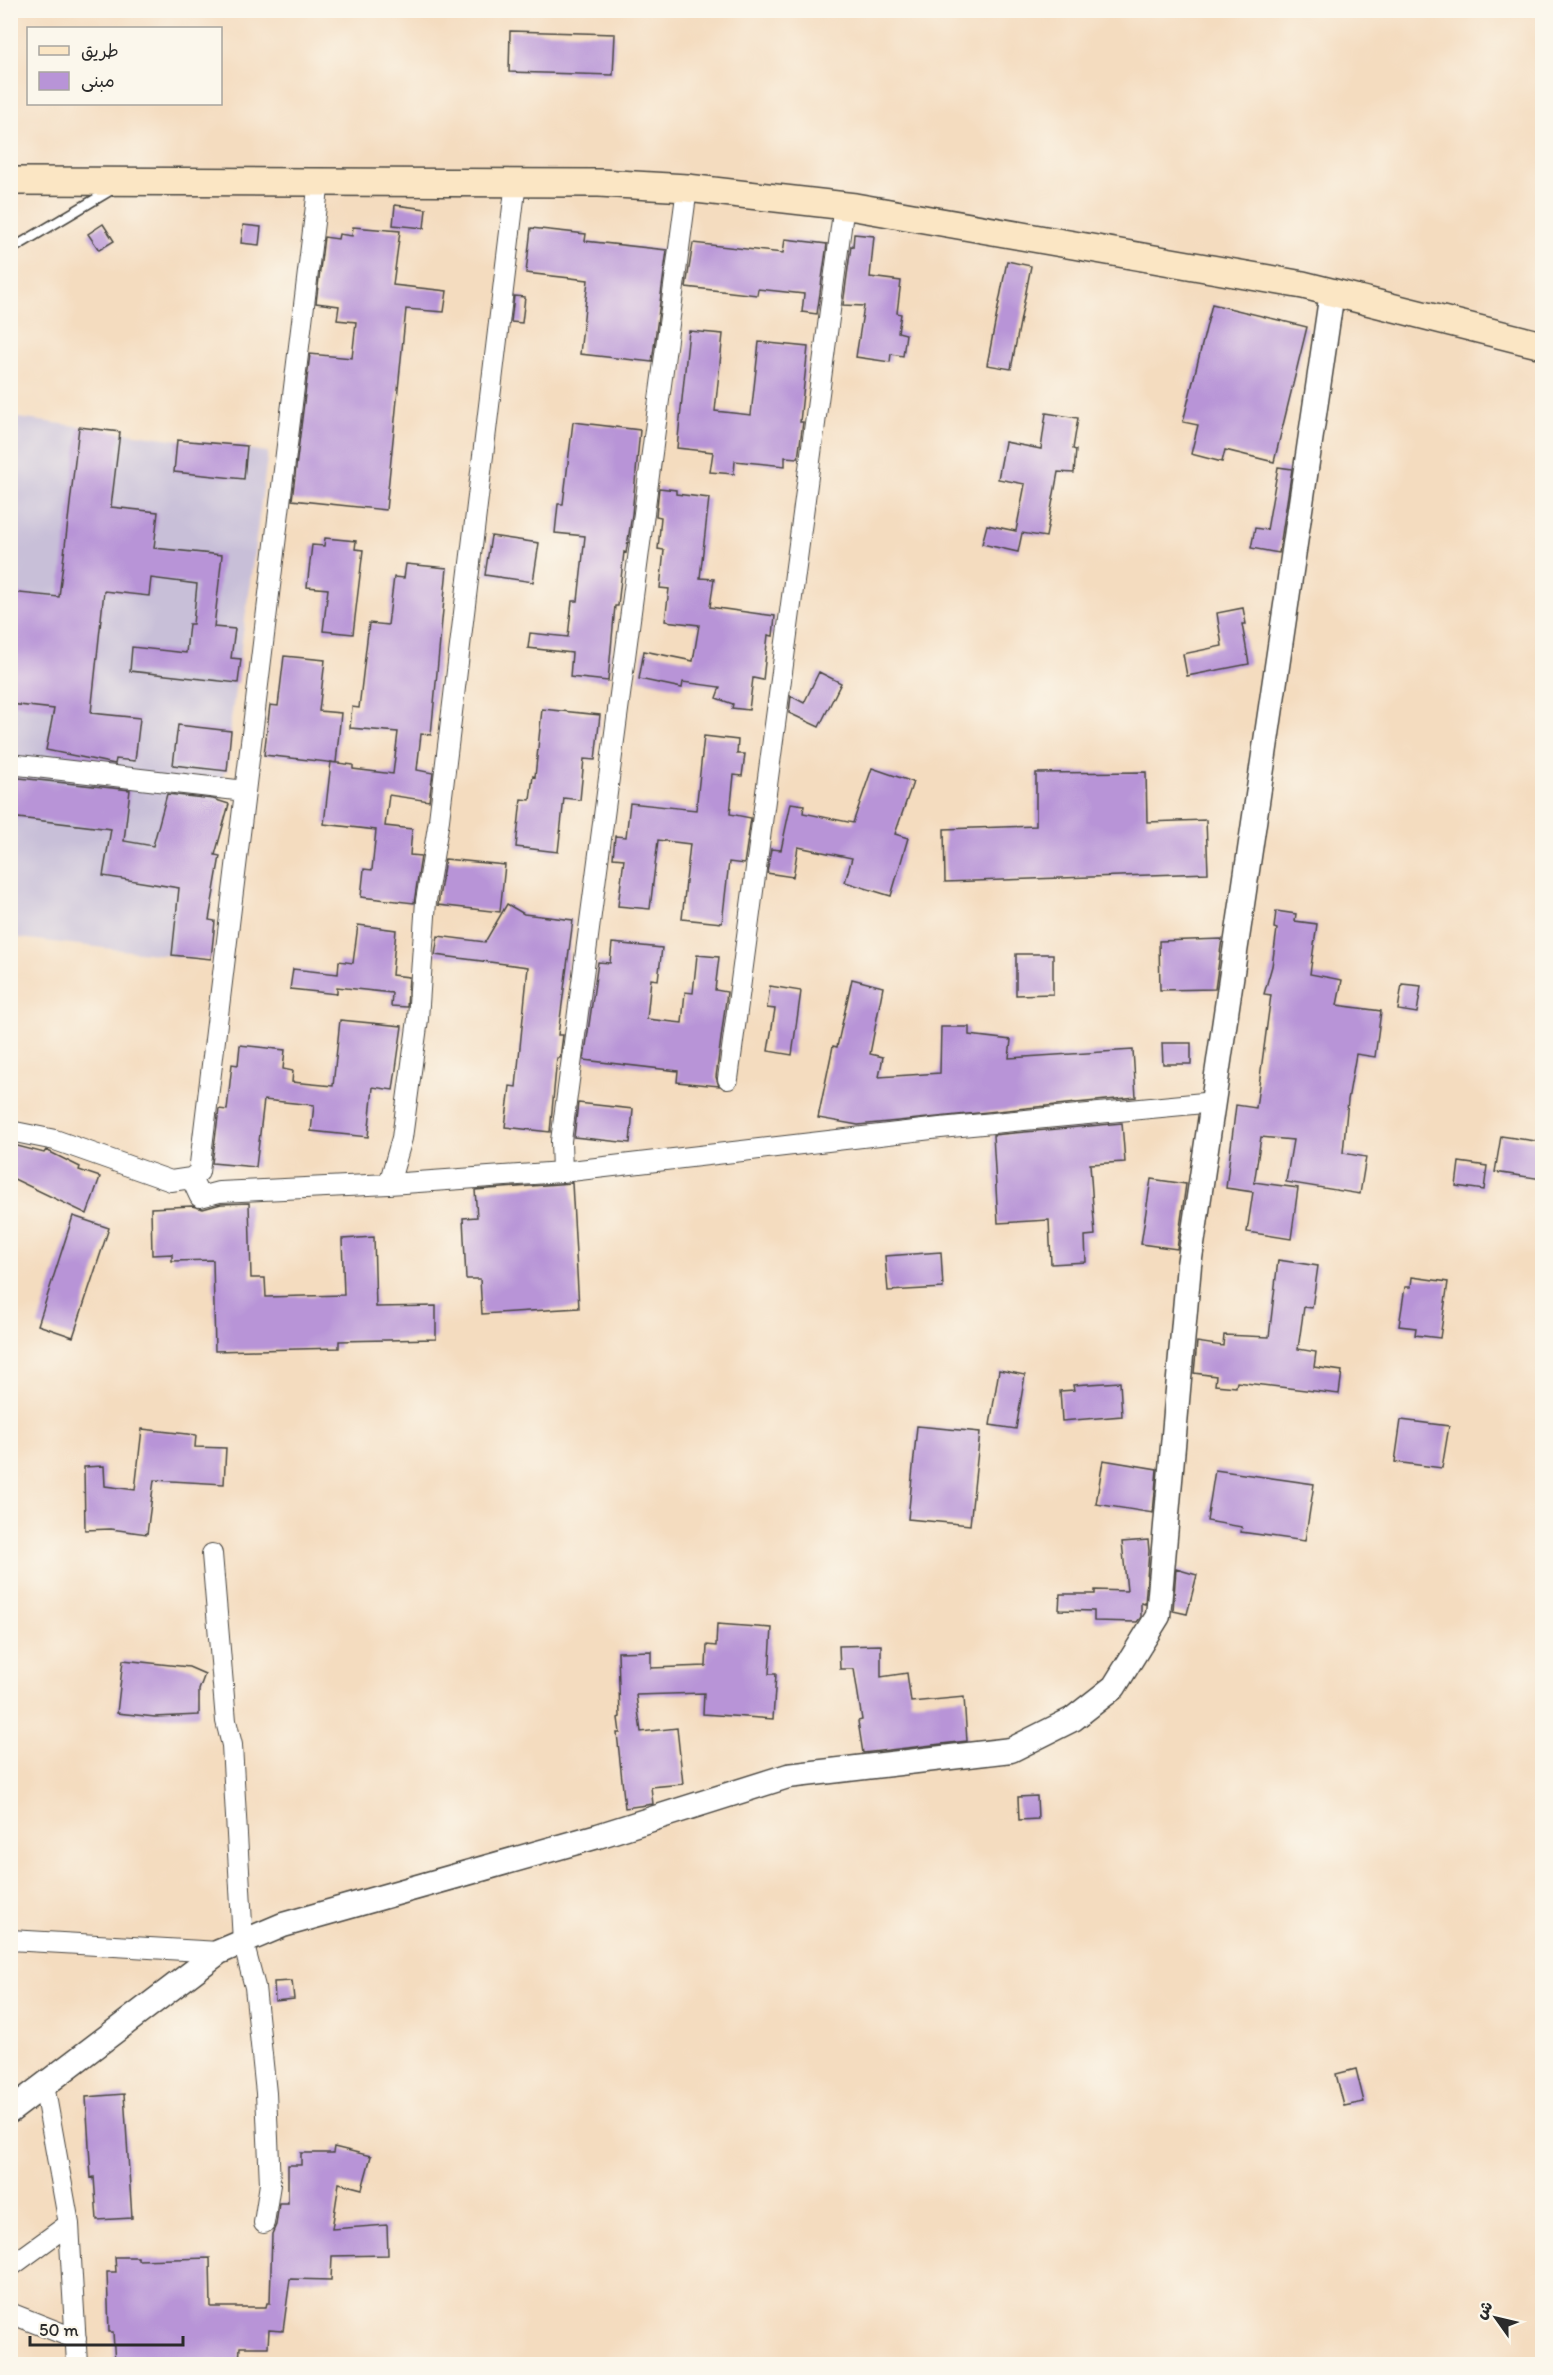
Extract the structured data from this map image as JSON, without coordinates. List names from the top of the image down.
{
  "legend": ["طريق", "مبنى"],
  "scale_bar": "50 m",
  "north": "top left"
}
